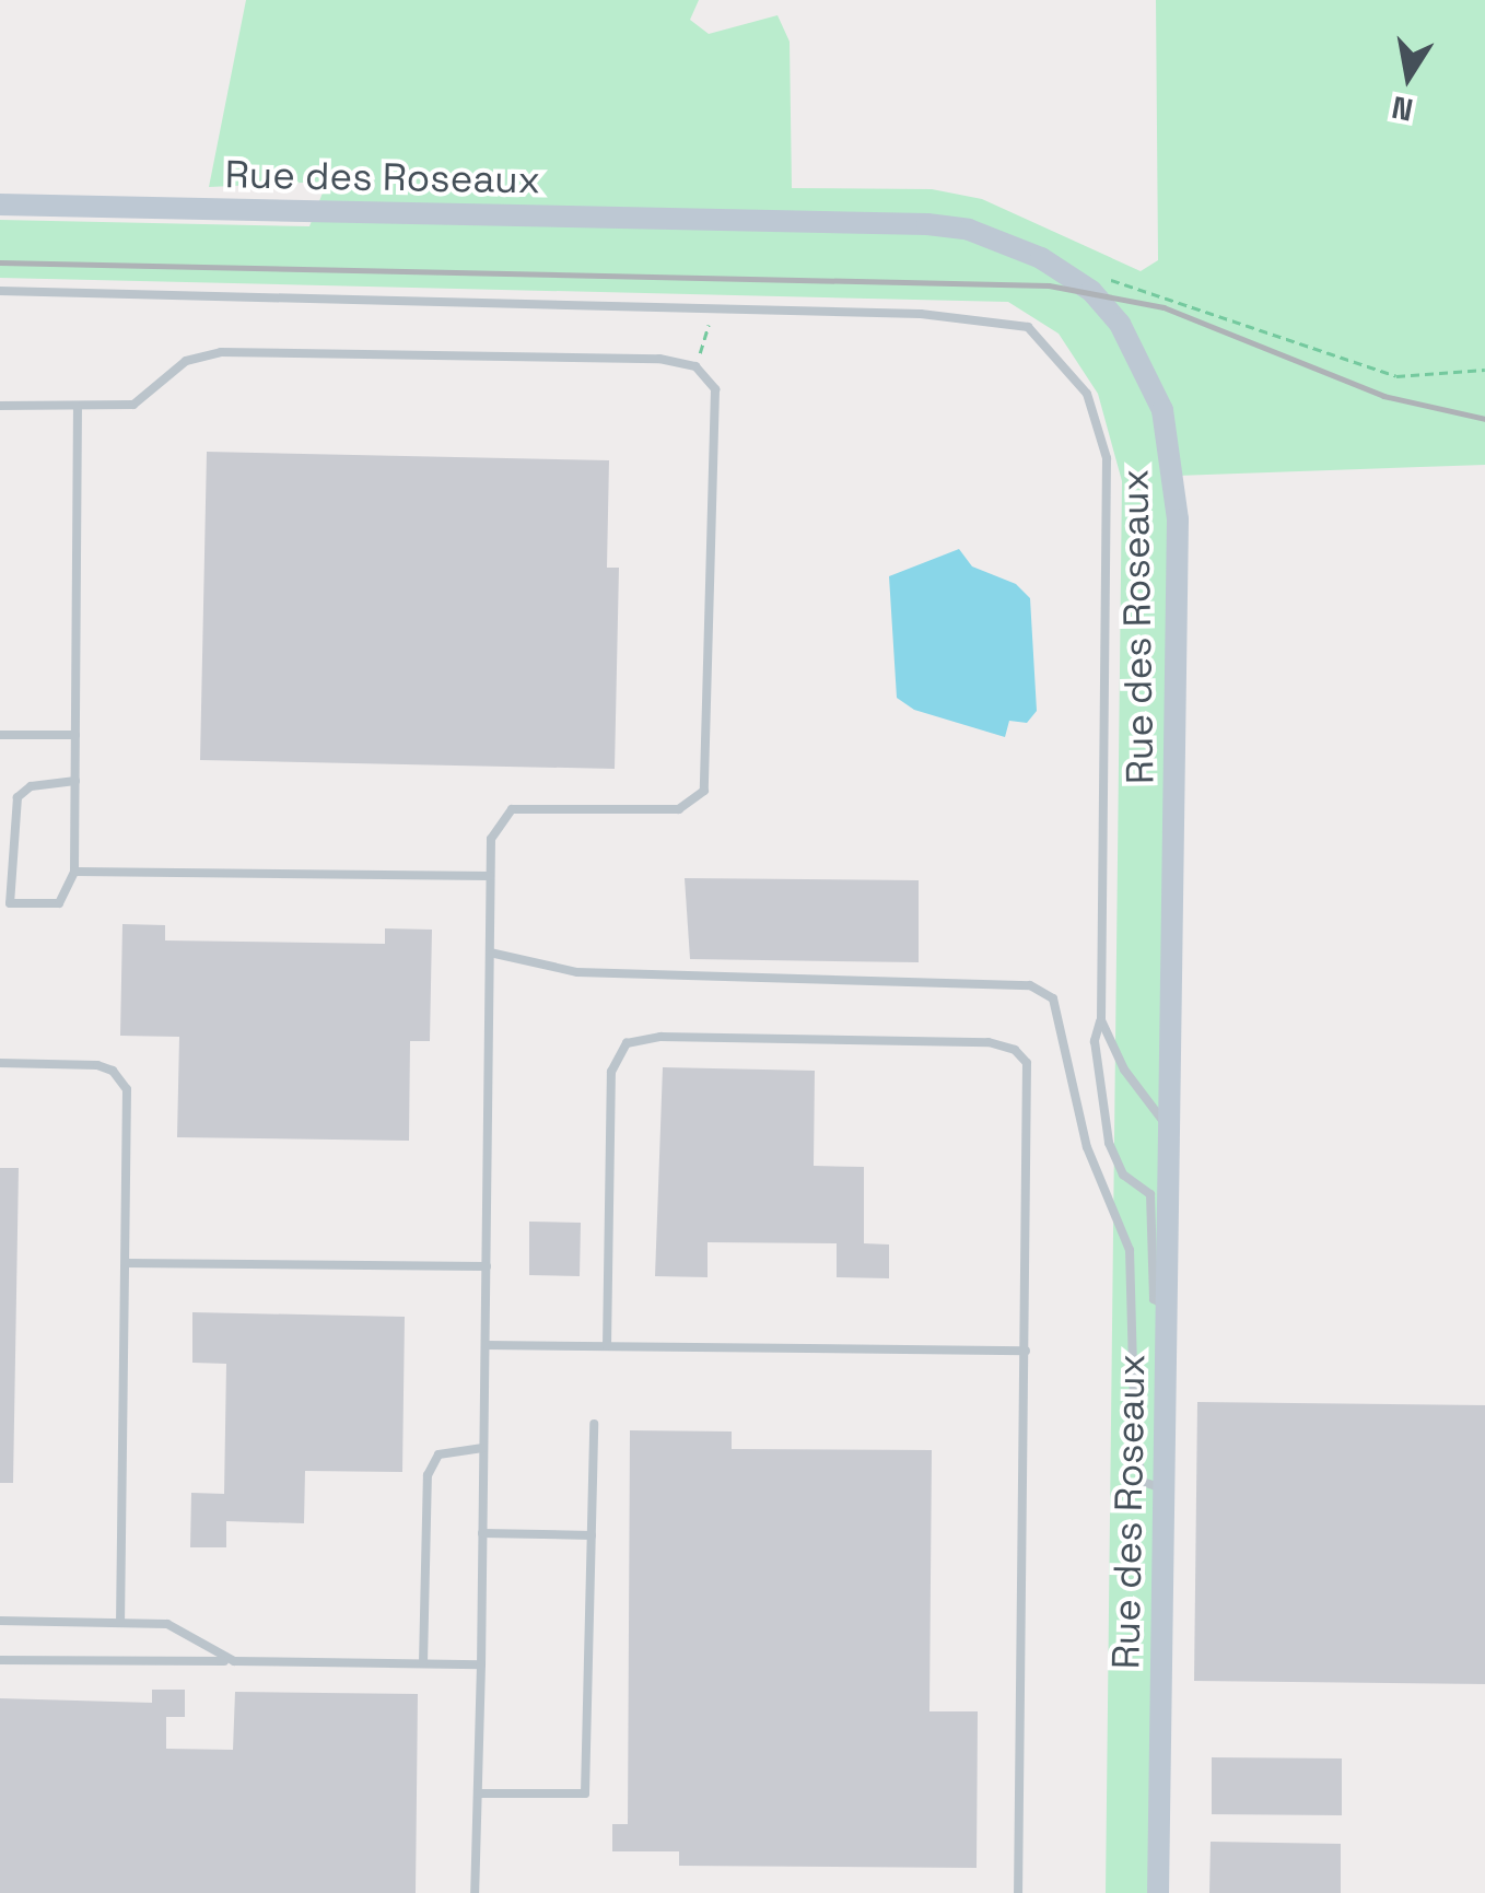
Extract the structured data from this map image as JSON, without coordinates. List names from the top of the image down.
{
  "streets": {
    "street": ["Rue des Roseaux"]
  },
  "north": "bottom"
}
